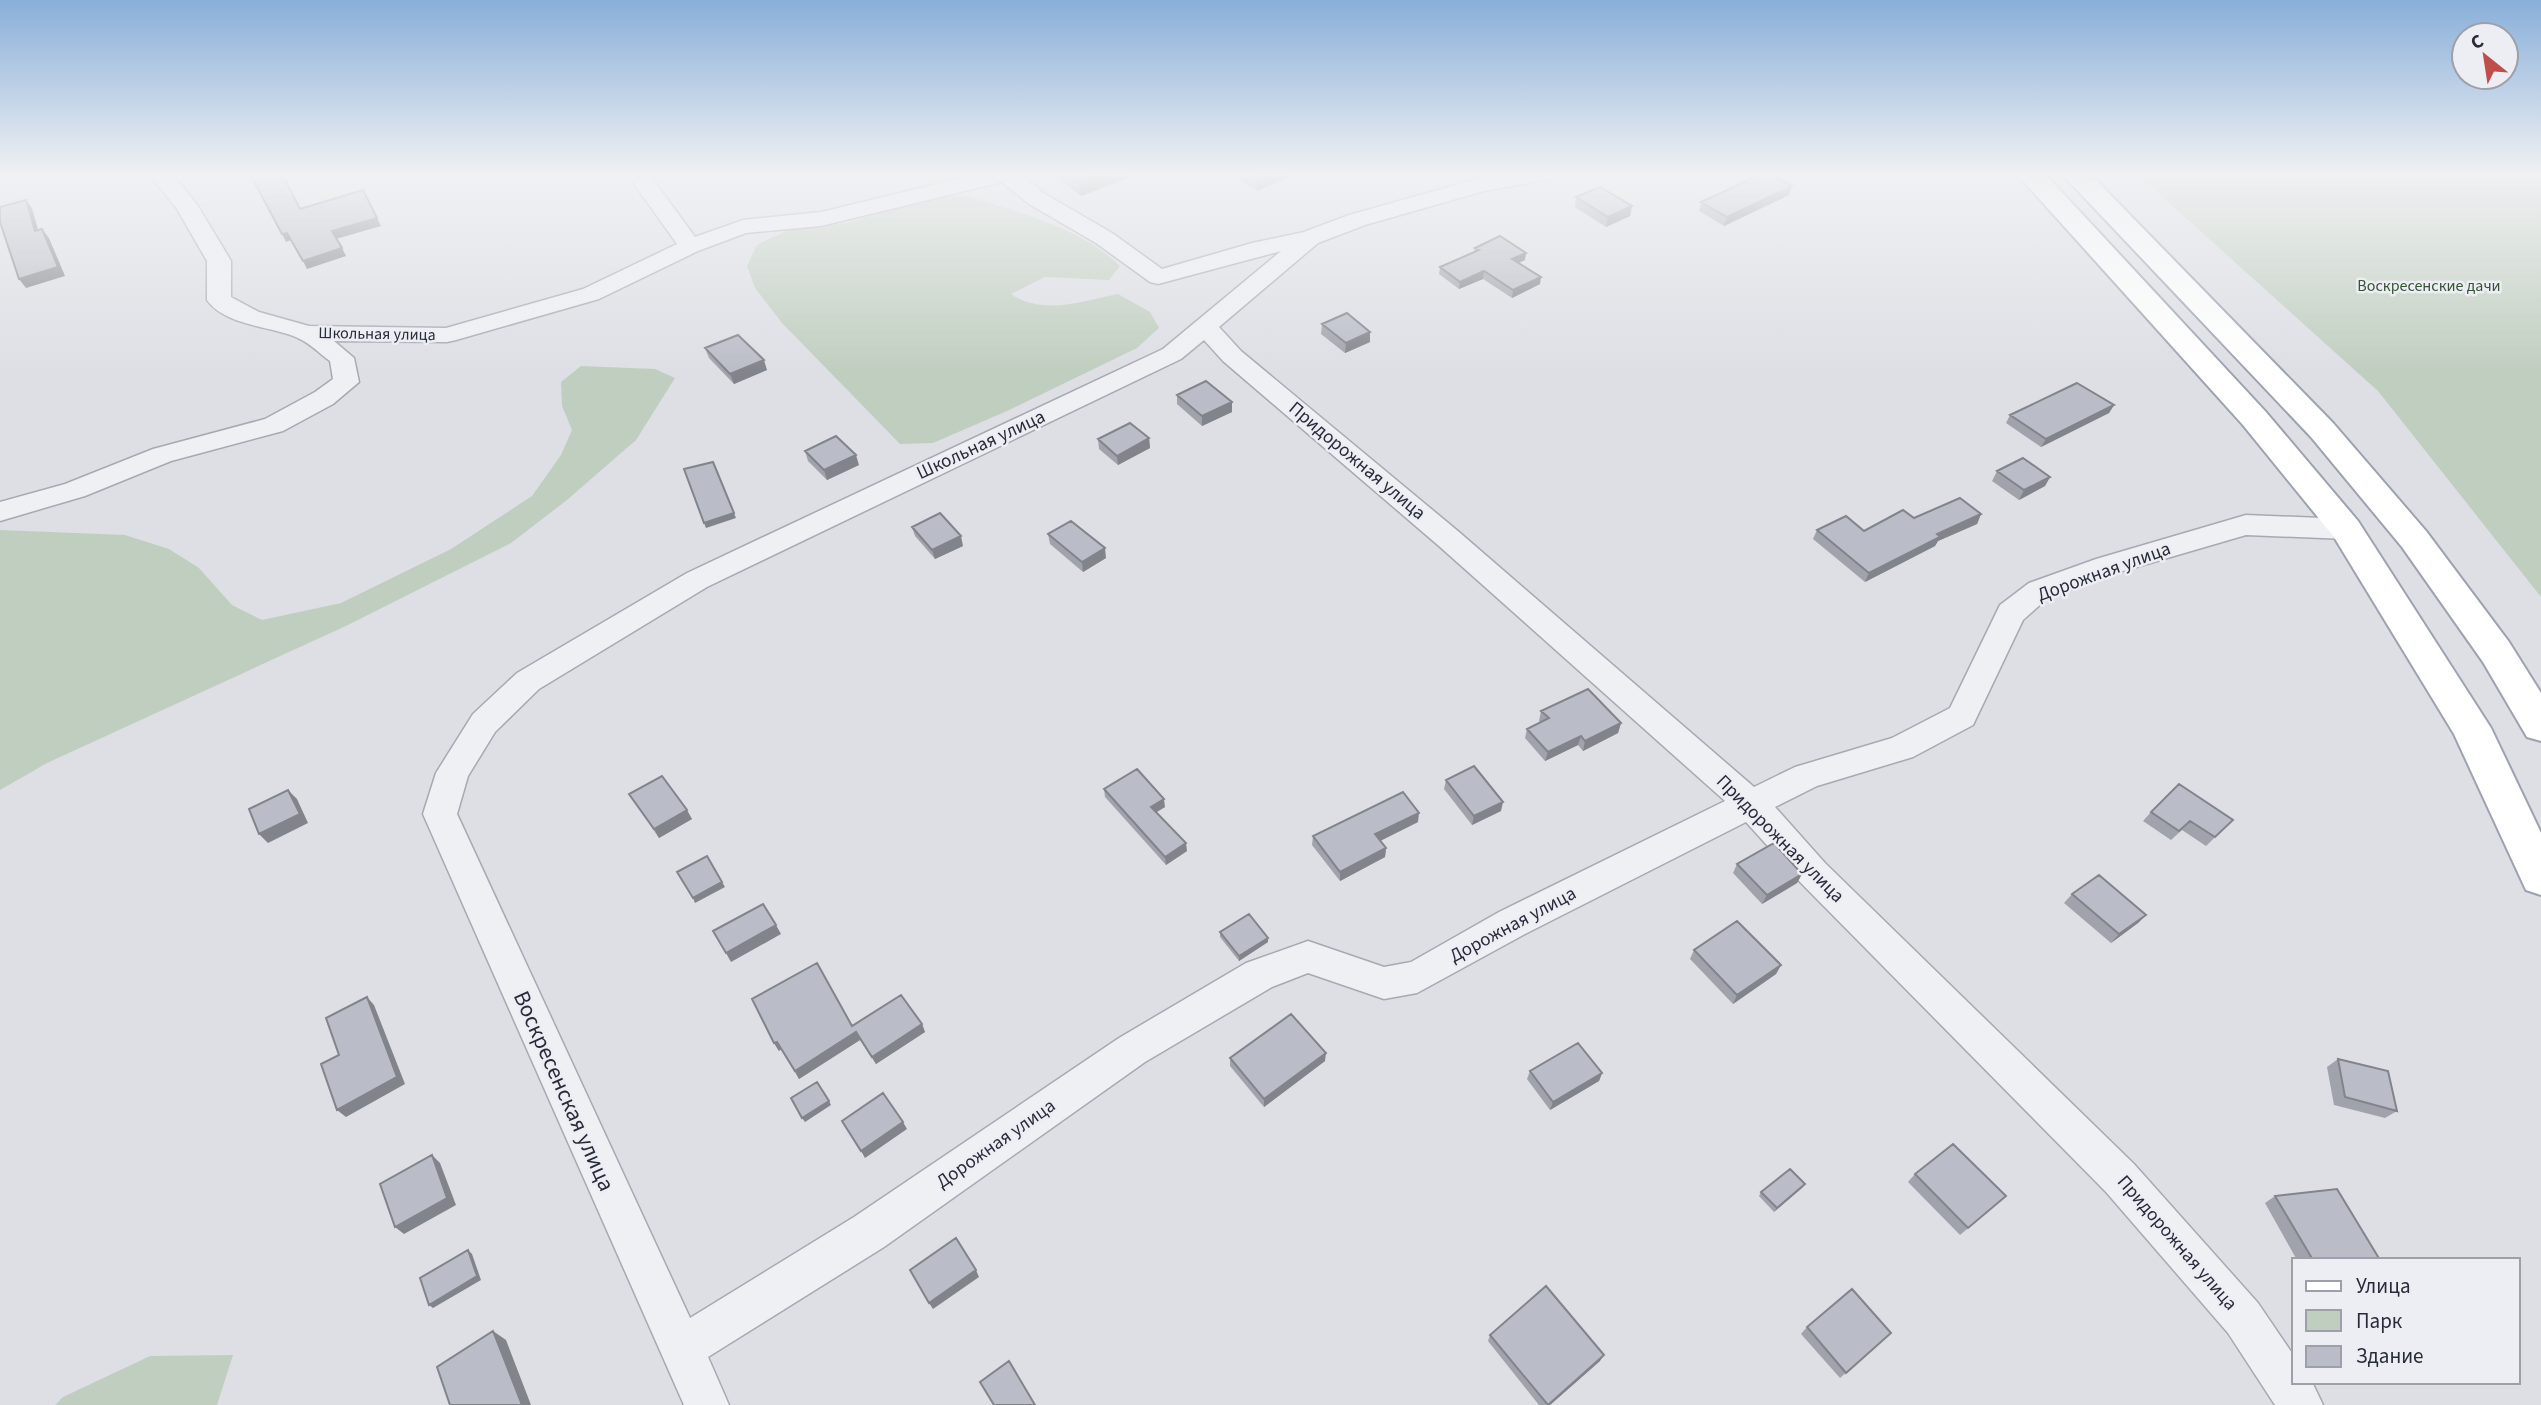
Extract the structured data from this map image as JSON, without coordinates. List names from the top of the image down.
{
  "streets": {
    "street": [
      "Школьная улица",
      "Придорожная улица",
      "Дорожная улица",
      "Воскресенская улица"
    ]
  },
  "crossings": [
    ["Школьная улица", "Придорожная улица"],
    ["Школьная улица", "Воскресенская улица"],
    ["Придорожная улица", "Дорожная улица"],
    ["Дорожная улица", "Воскресенская улица"]
  ],
  "parks": ["Воскресенские дачи"],
  "legend": ["Улица", "Парк", "Здание"],
  "north": "top left"
}
